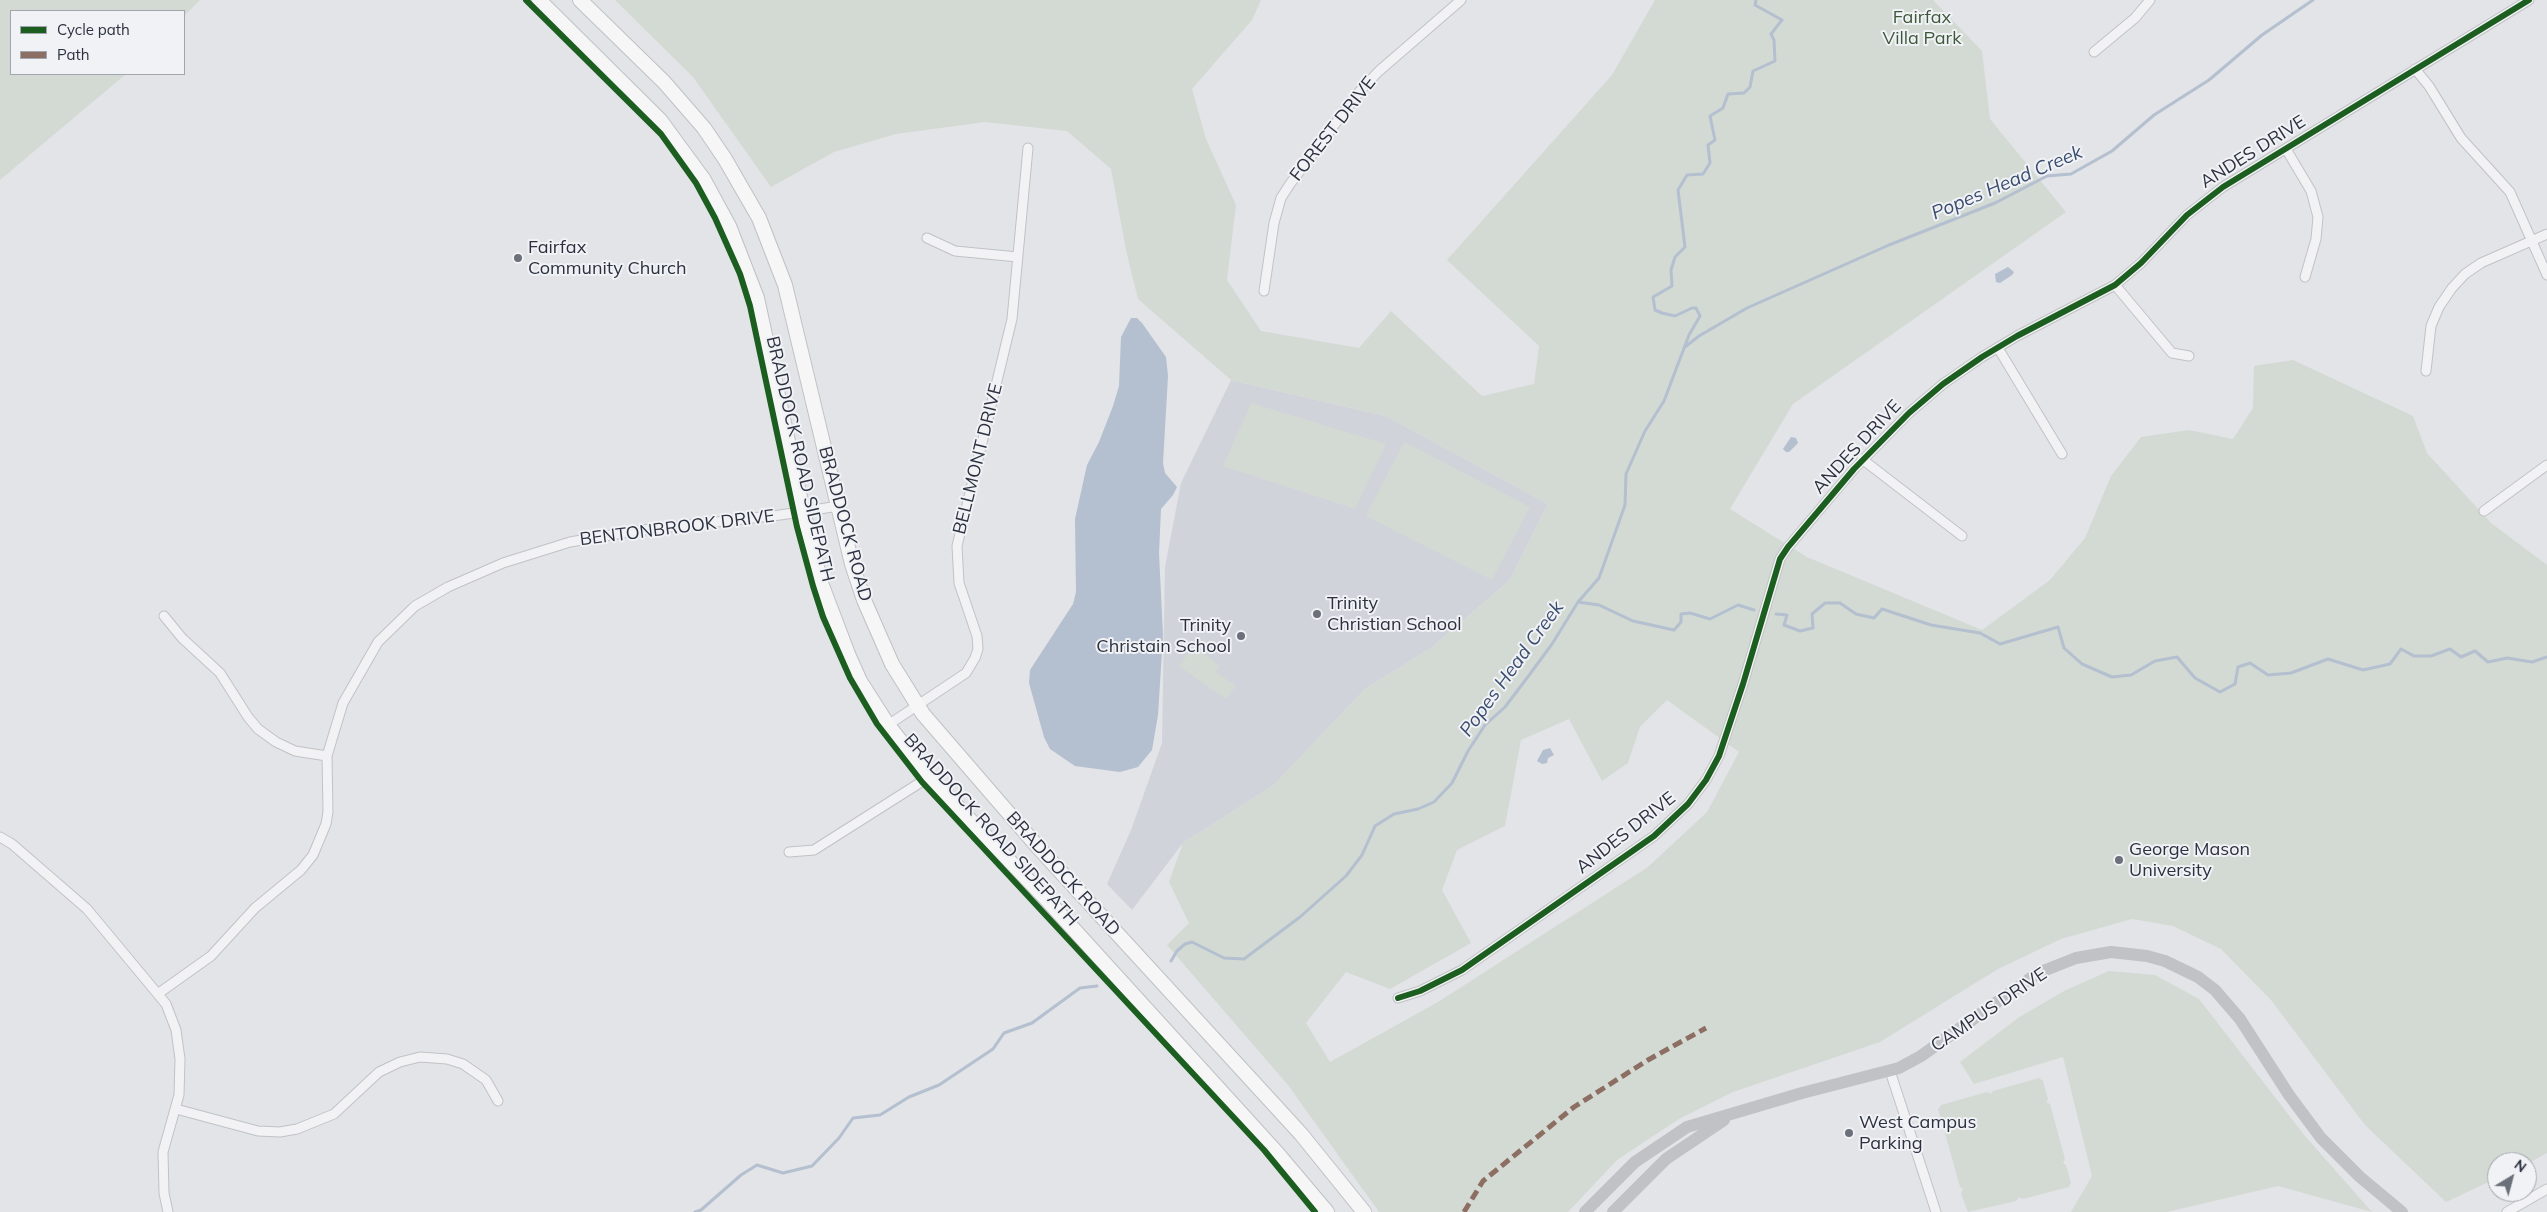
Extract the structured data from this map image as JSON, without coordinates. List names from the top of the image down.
{
  "streets": {
    "main road": ["BRADDOCK ROAD"],
    "street": [
      "FOREST DRIVE",
      "ANDES DRIVE",
      "BELLMONT DRIVE",
      "BENTONBROOK DRIVE",
      "CAMPUS DRIVE"
    ],
    "cycle path": ["BRADDOCK ROAD SIDEPATH"]
  },
  "crossings": [
    ["BELLMONT DRIVE", "BRADDOCK ROAD"],
    ["BRADDOCK ROAD", "BENTONBROOK DRIVE"]
  ],
  "water": ["Popes Head Creek"],
  "parks": ["Fairfax Villa Park"],
  "places": [
    "Fairfax Community Church",
    "Trinity Christian School",
    "Trinity Christain School",
    "George Mason University",
    "West Campus Parking"
  ],
  "legend": ["Cycle path", "Path"],
  "north": "top right"
}
